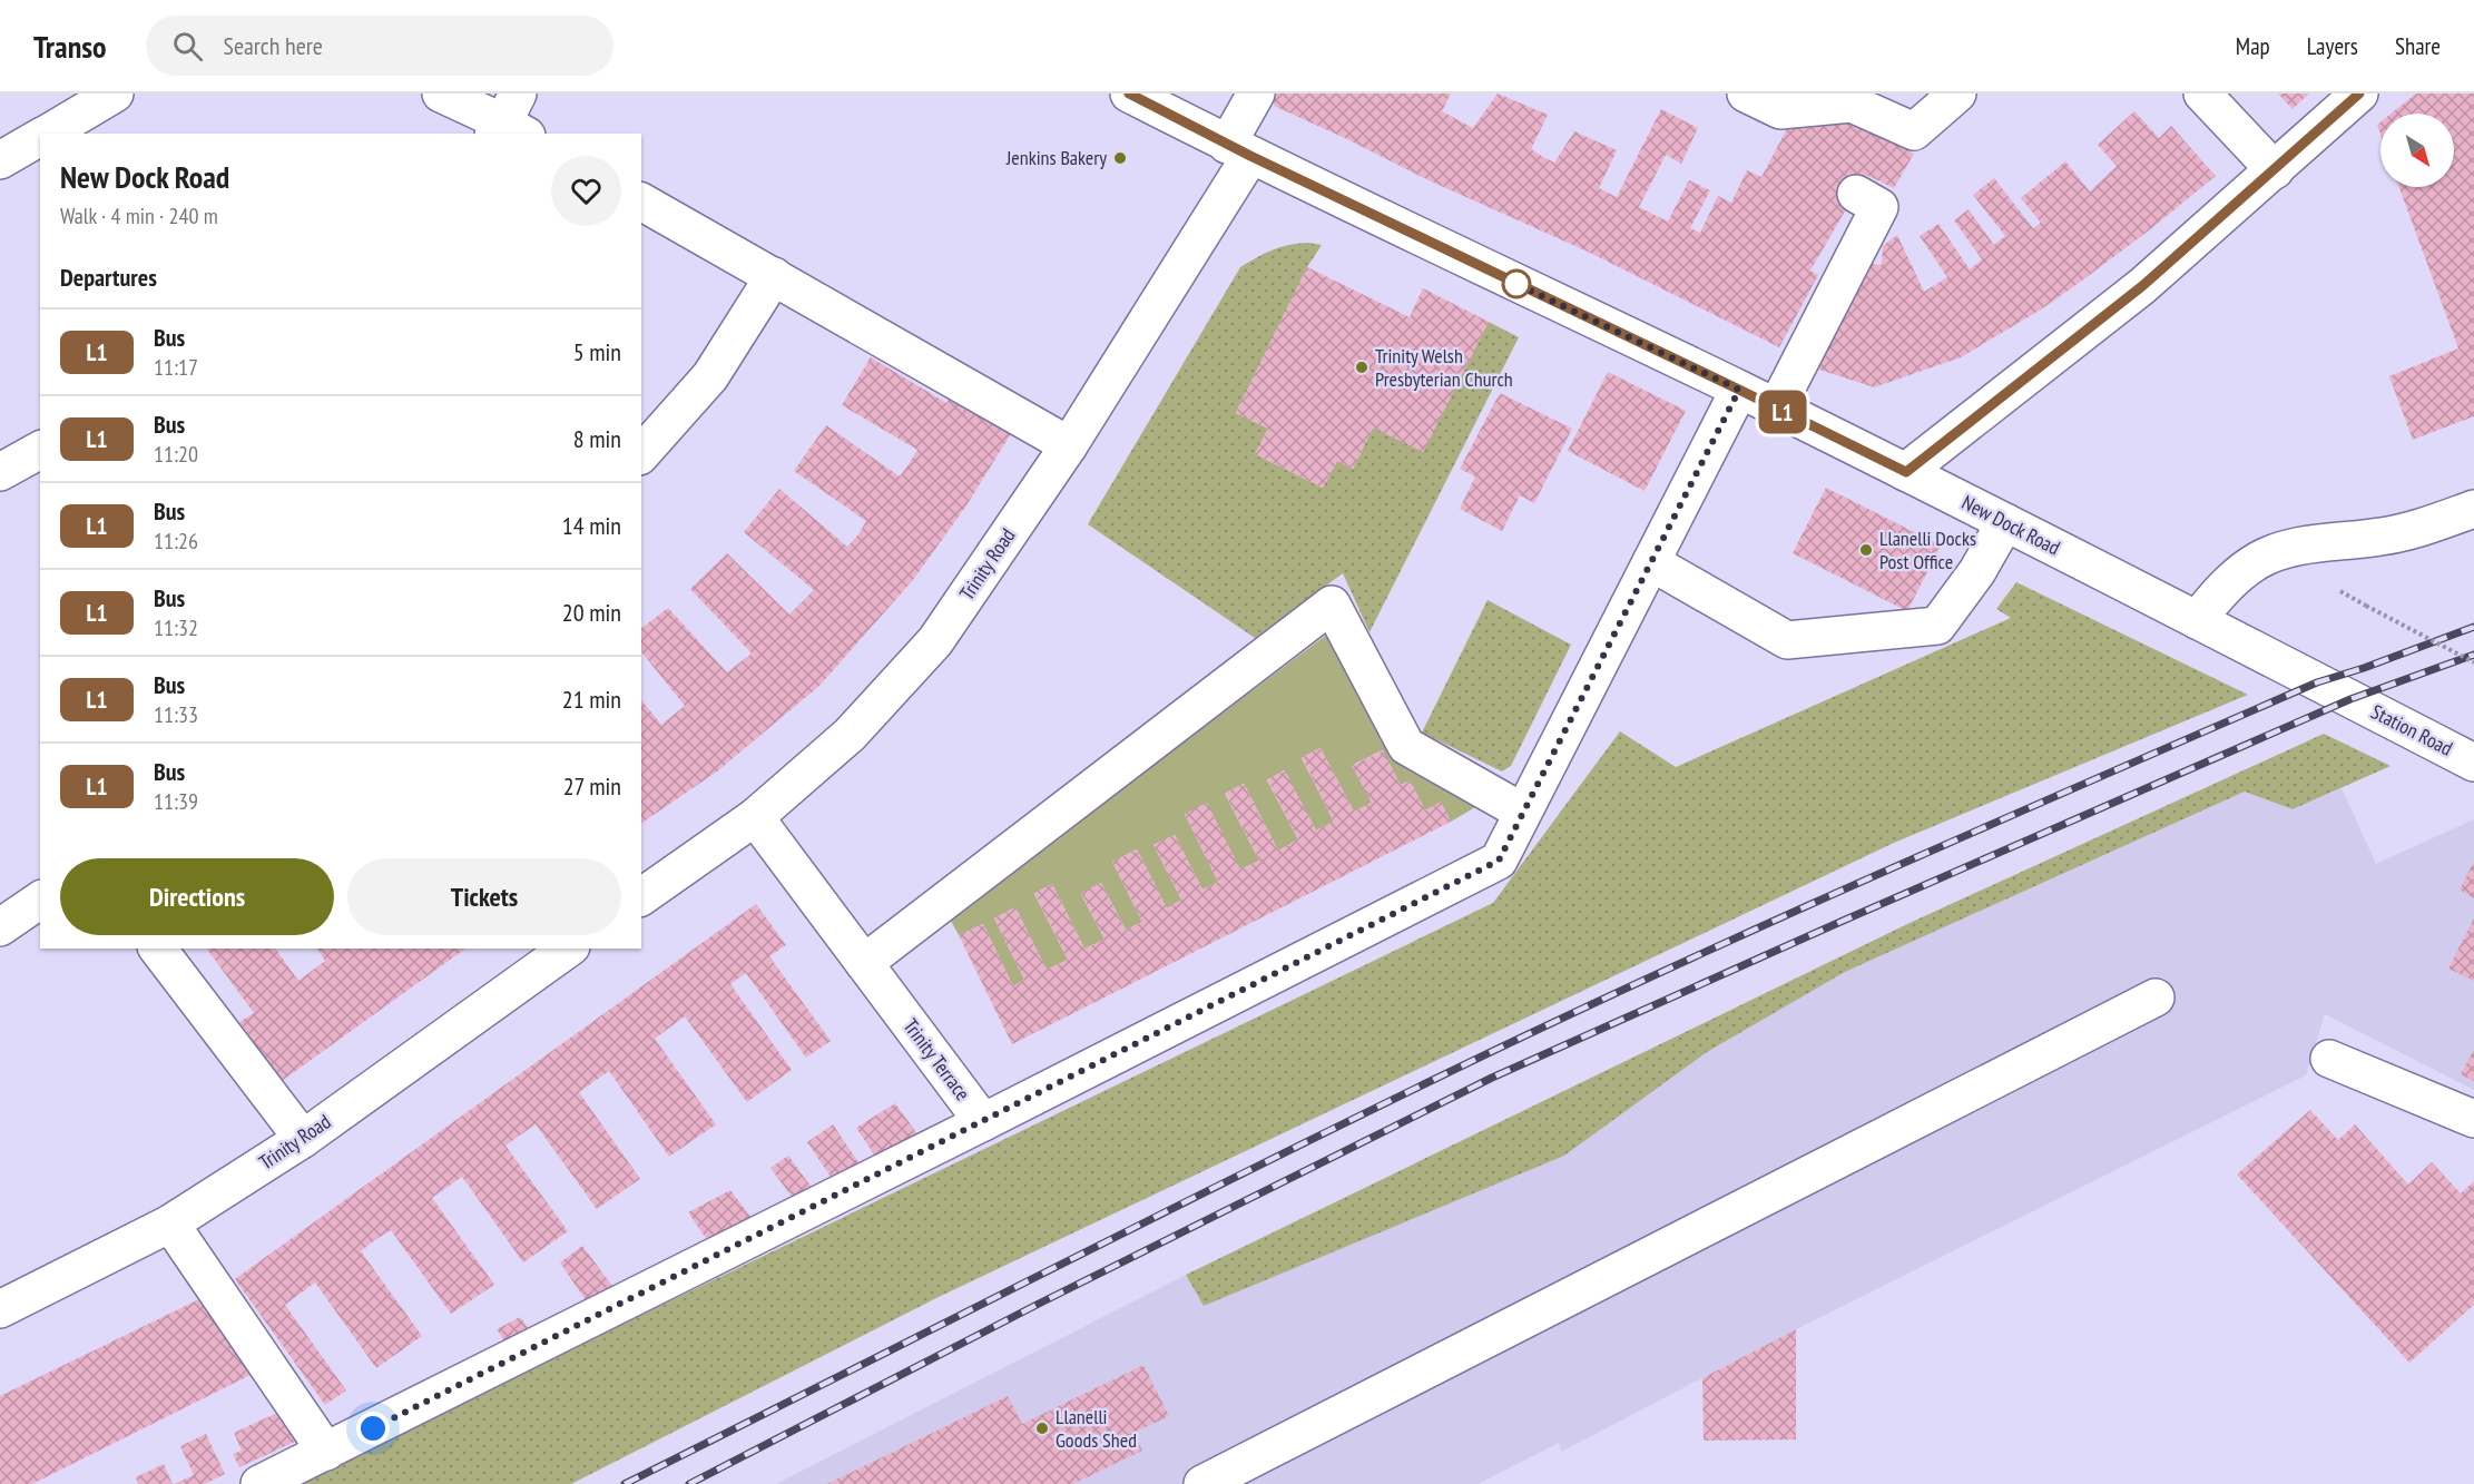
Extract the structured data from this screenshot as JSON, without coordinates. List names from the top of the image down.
{
  "streets": {
    "street": [
      "New Dock Road",
      "Trinity Road",
      "Station Road",
      "Trinity Terrace"
    ]
  },
  "crossings": [
    ["New Dock Road", "Trinity Road"],
    ["New Dock Road", "Station Road"],
    ["New Dock Road", "Trinity Terrace"],
    ["Trinity Road", "Trinity Terrace"]
  ],
  "places": [
    "Jenkins Bakery",
    "Trinity Welsh Presbyterian Church",
    "Llanelli Docks Post Office",
    "Llanelli Goods Shed"
  ],
  "lines": ["bus line L1"],
  "north": "bottom right",
  "page": {
    "header": "Transo",
    "search": "Search here",
    "nav": ["Map", "Layers", "Share"],
    "on_map": "L1",
    "heading": [
      ["New Dock Road", "Walk · 4 min · 240 m"],
      "Departures"
    ],
    "list": [
      {
        "mark": "L1",
        "name": "Bus",
        "note": "11:17",
        "value": "5 min"
      },
      {
        "mark": "L1",
        "name": "Bus",
        "note": "11:20",
        "value": "8 min"
      },
      {
        "mark": "L1",
        "name": "Bus",
        "note": "11:26",
        "value": "14 min"
      },
      {
        "mark": "L1",
        "name": "Bus",
        "note": "11:32",
        "value": "20 min"
      },
      {
        "mark": "L1",
        "name": "Bus",
        "note": "11:33",
        "value": "21 min"
      },
      {
        "mark": "L1",
        "name": "Bus",
        "note": "11:39",
        "value": "27 min"
      }
    ],
    "buttons": ["Directions", "Tickets"]
  }
}
